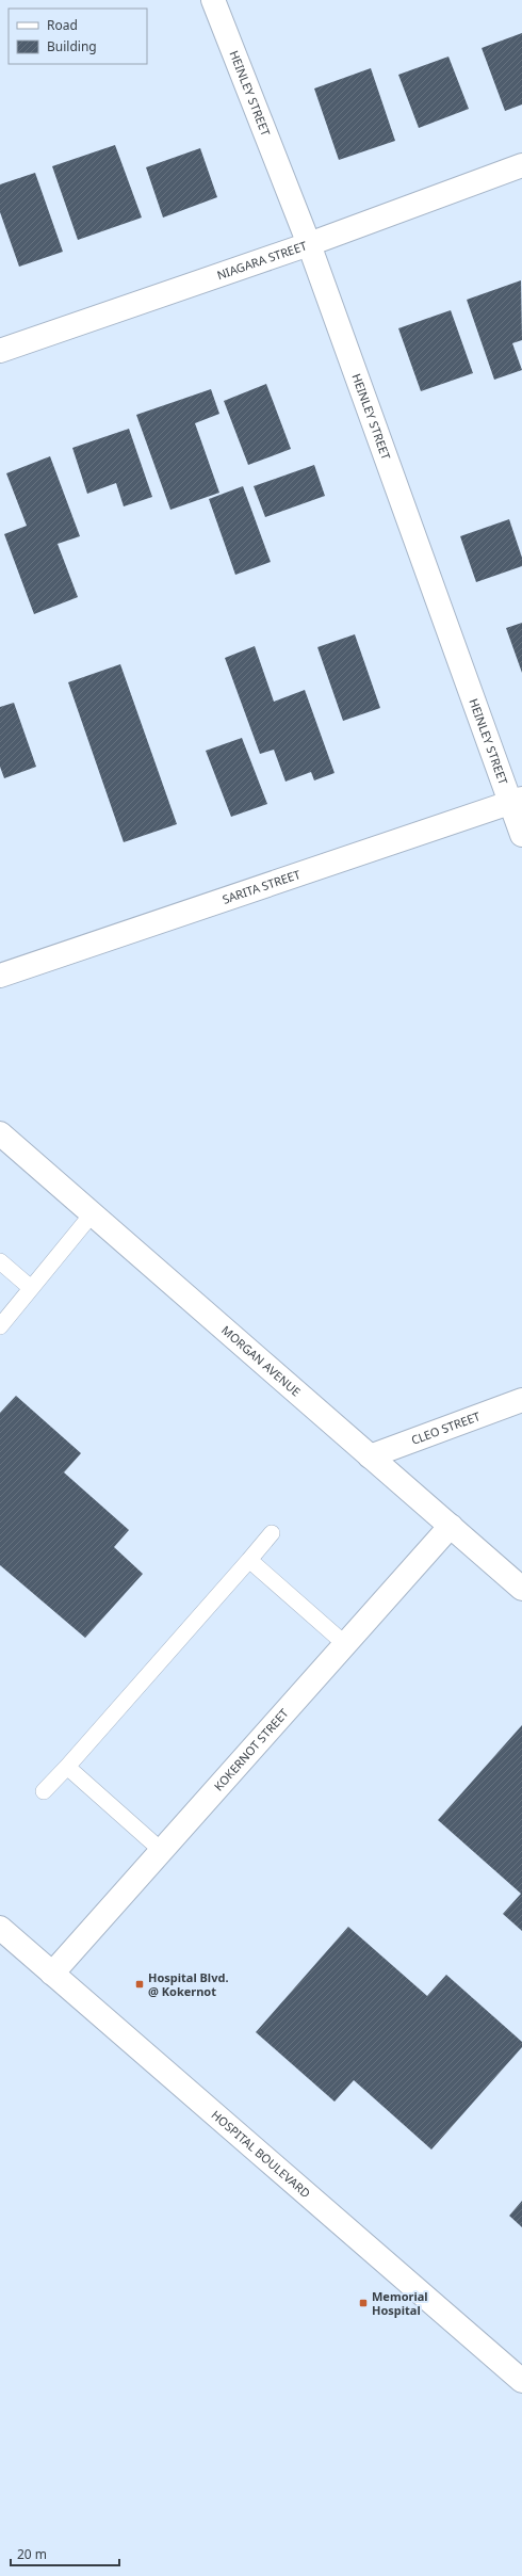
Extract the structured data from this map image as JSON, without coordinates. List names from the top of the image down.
{
  "streets": {
    "street": [
      "HEINLEY STREET",
      "NIAGARA STREET",
      "SARITA STREET",
      "MORGAN AVENUE",
      "CLEO STREET",
      "KOKERNOT STREET",
      "HOSPITAL BOULEVARD"
    ]
  },
  "crossings": [
    ["HEINLEY STREET", "NIAGARA STREET"],
    ["HEINLEY STREET", "SARITA STREET"],
    ["MORGAN AVENUE", "CLEO STREET"],
    ["MORGAN AVENUE", "KOKERNOT STREET"],
    ["KOKERNOT STREET", "HOSPITAL BOULEVARD"]
  ],
  "places": {
    "transit": ["Hospital Blvd. @ Kokernot", "Memorial Hospital"]
  },
  "legend": ["Road", "Building"],
  "scale_bar": "20 m"
}
